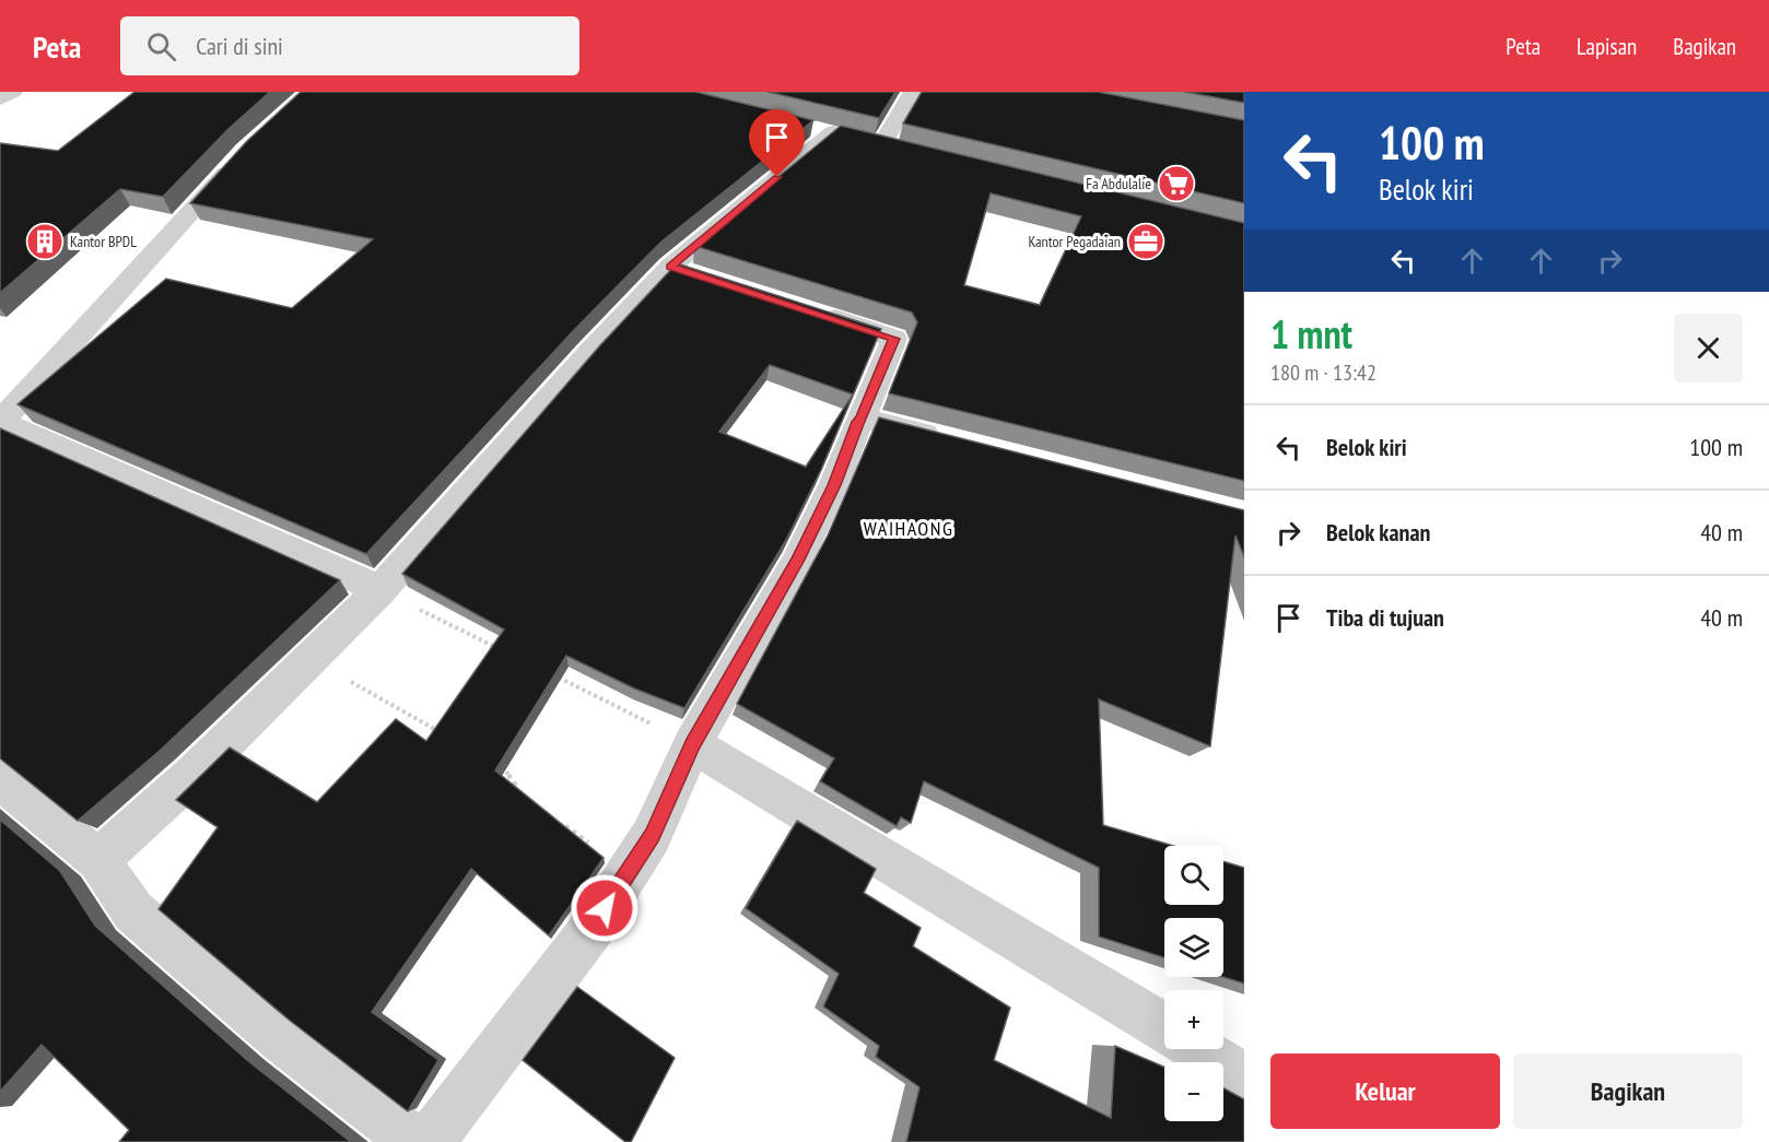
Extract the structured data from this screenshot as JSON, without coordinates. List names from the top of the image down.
{
  "districts": ["WAIHAONG"],
  "places": {
    "supermarket": ["Fa Abdulalie"],
    "building": ["Kantor BPDL"],
    "office": ["Kantor Pegadaian"]
  },
  "page": {
    "header": "Peta",
    "search": "Cari di sini",
    "nav": ["Peta", "Lapisan", "Bagikan"],
    "turn": ["100 m", "Belok kiri"],
    "heading": ["1 mnt", "180 m · 13:42"],
    "list": [
      {
        "name": "Belok kiri",
        "value": "100 m"
      },
      {
        "name": "Belok kanan",
        "value": "40 m"
      },
      {
        "name": "Tiba di tujuan",
        "value": "40 m"
      }
    ],
    "map_buttons": ["+", "−"],
    "buttons": ["Keluar", "Bagikan"]
  }
}
